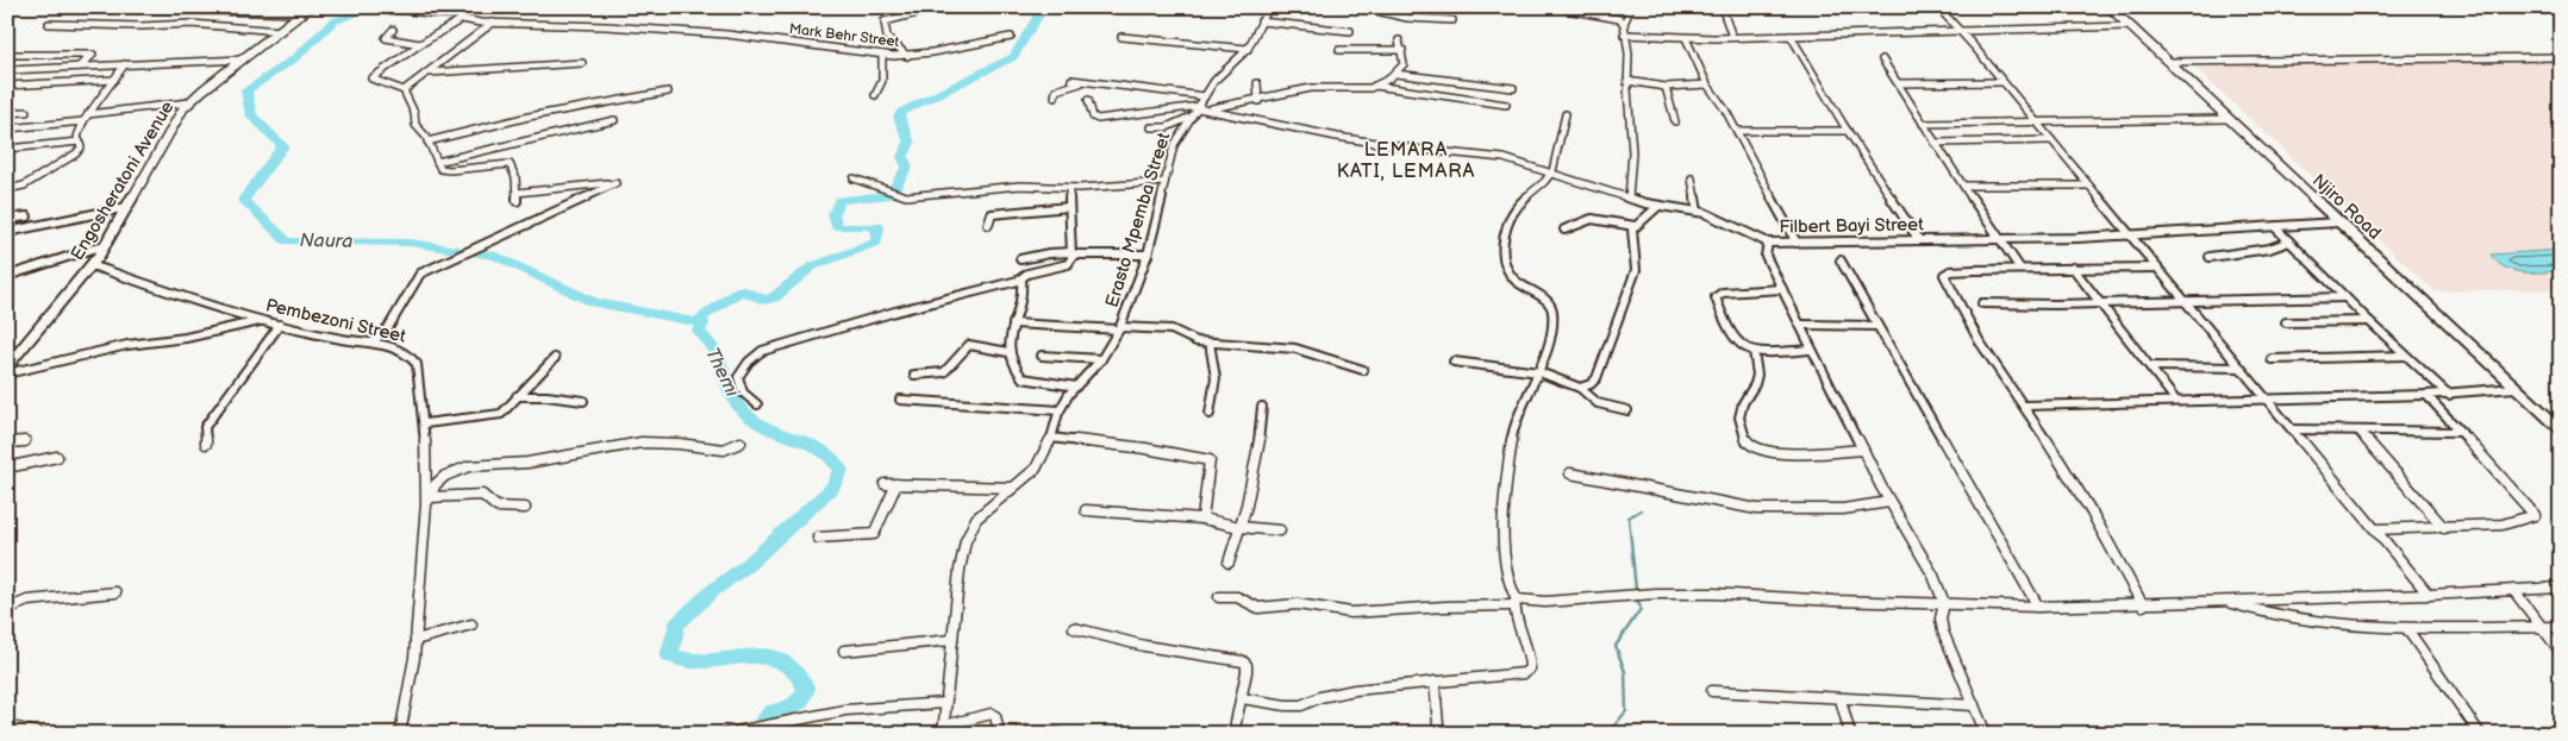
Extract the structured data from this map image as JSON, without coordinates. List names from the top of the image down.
{
  "streets": {
    "street": [
      "Mark Behr Street",
      "Engosheratoni Avenue",
      "Njiro Road",
      "Erasto Mpemba Street",
      "Filbert Bayi Street",
      "Pembezoni Street"
    ]
  },
  "crossings": [
    ["Engosheratoni Avenue", "Pembezoni Street"],
    ["Njiro Road", "Filbert Bayi Street"]
  ],
  "districts": ["LEMARA KATI, LEMARA"],
  "water": ["Naura", "Themi"]
}
